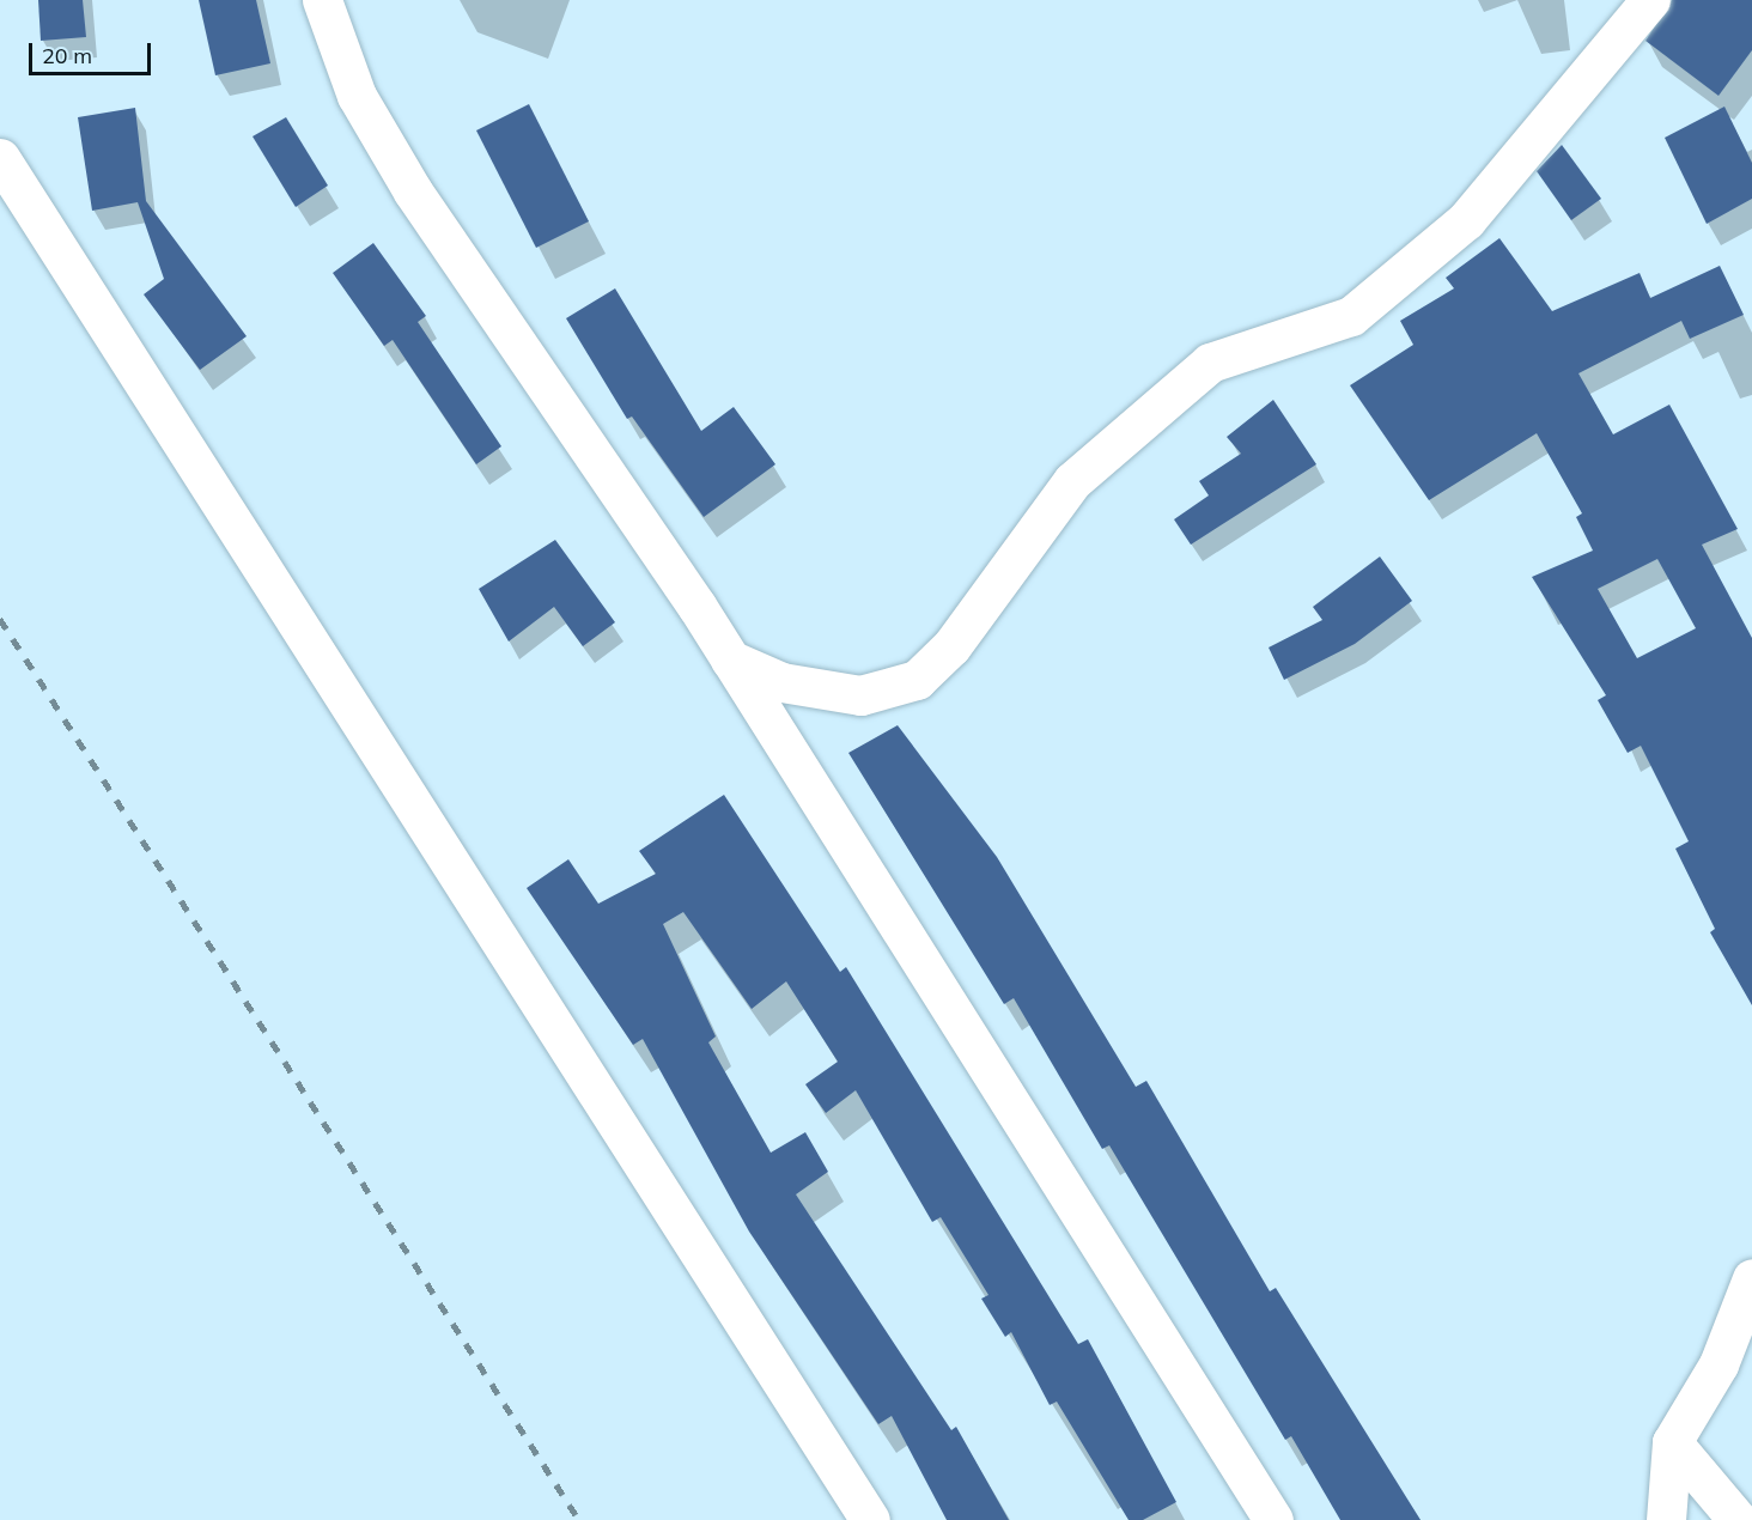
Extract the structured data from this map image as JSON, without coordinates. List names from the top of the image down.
{
  "scale_bar": "20 m"
}
